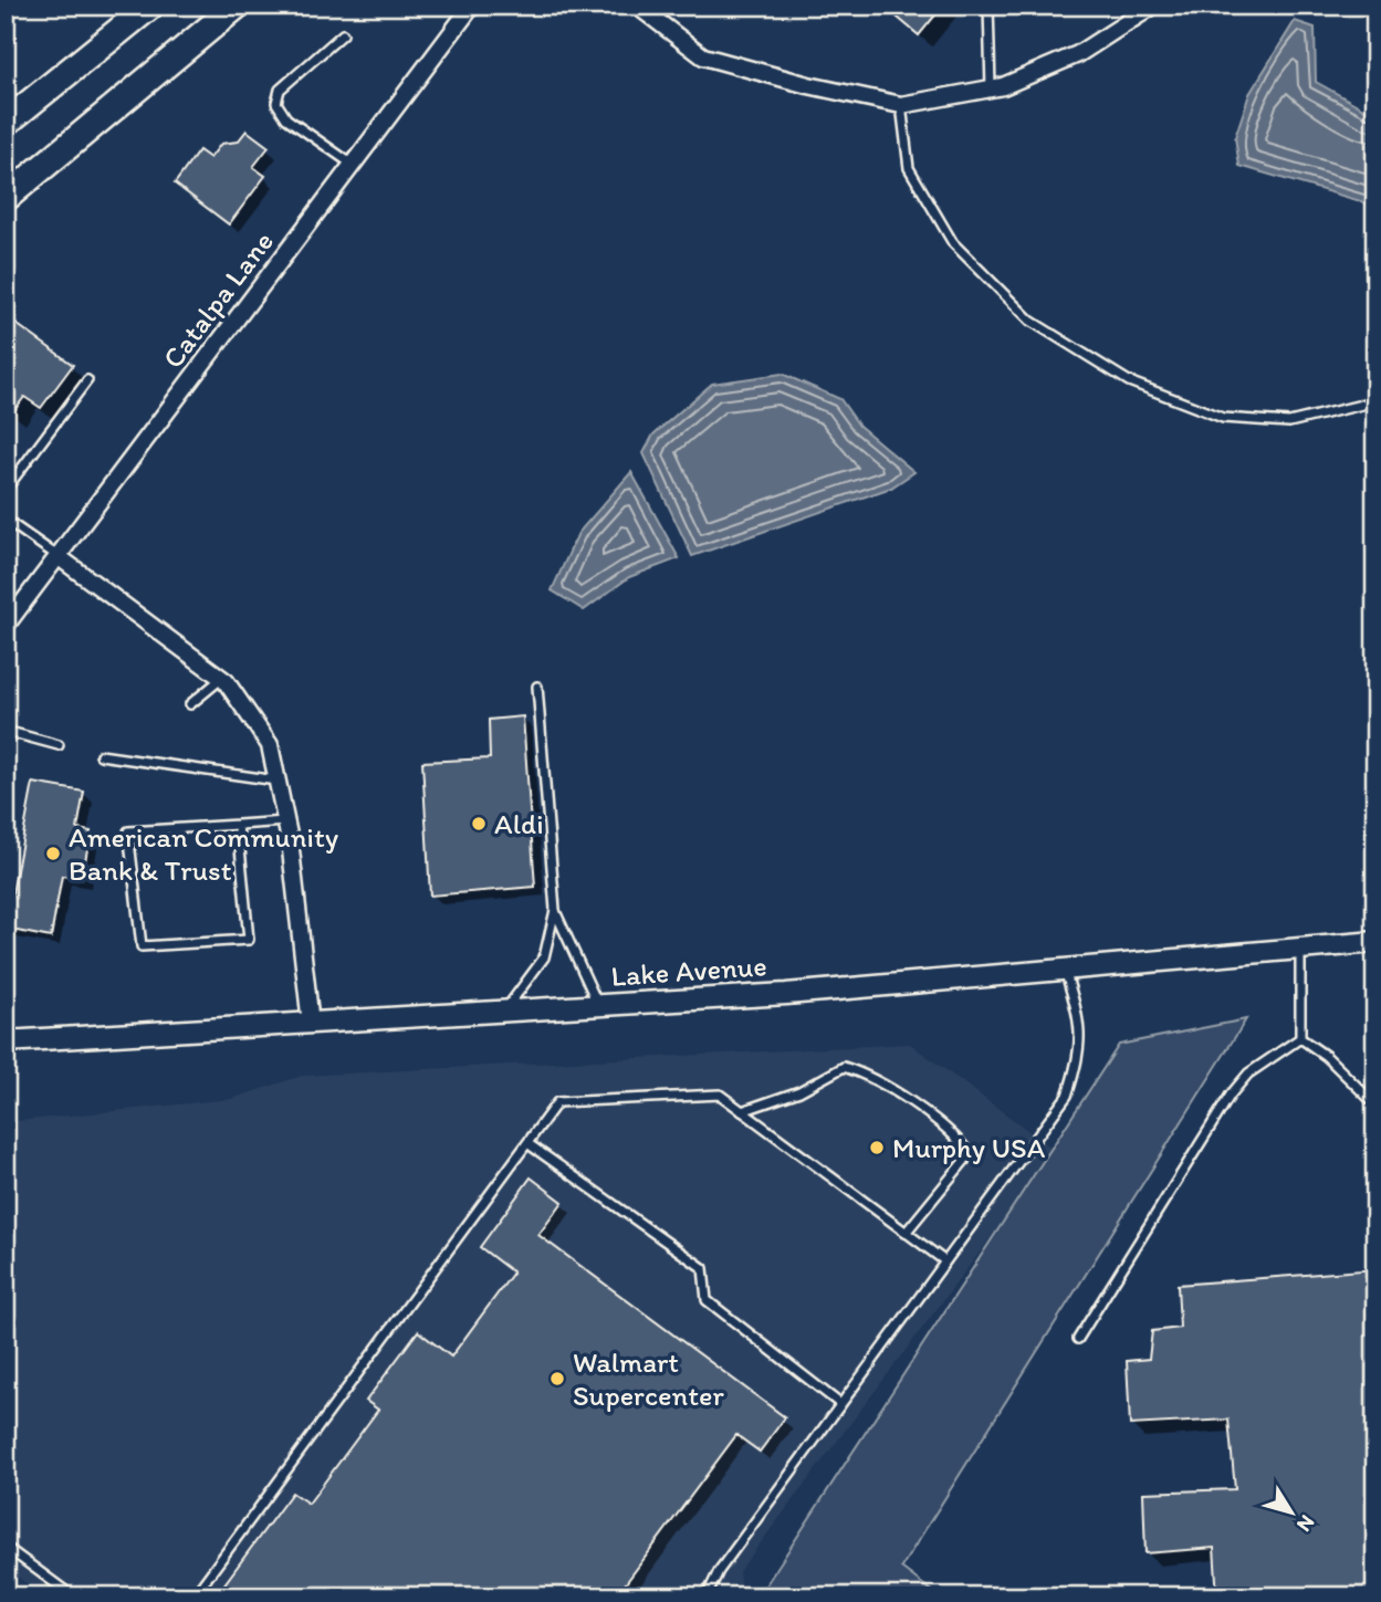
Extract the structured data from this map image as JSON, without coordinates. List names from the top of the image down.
{
  "streets": {
    "street": ["Catalpa Lane", "Lake Avenue"]
  },
  "places": [
    "Aldi",
    "American Community Bank & Trust",
    "Murphy USA",
    "Walmart Supercenter"
  ],
  "north": "bottom right"
}
